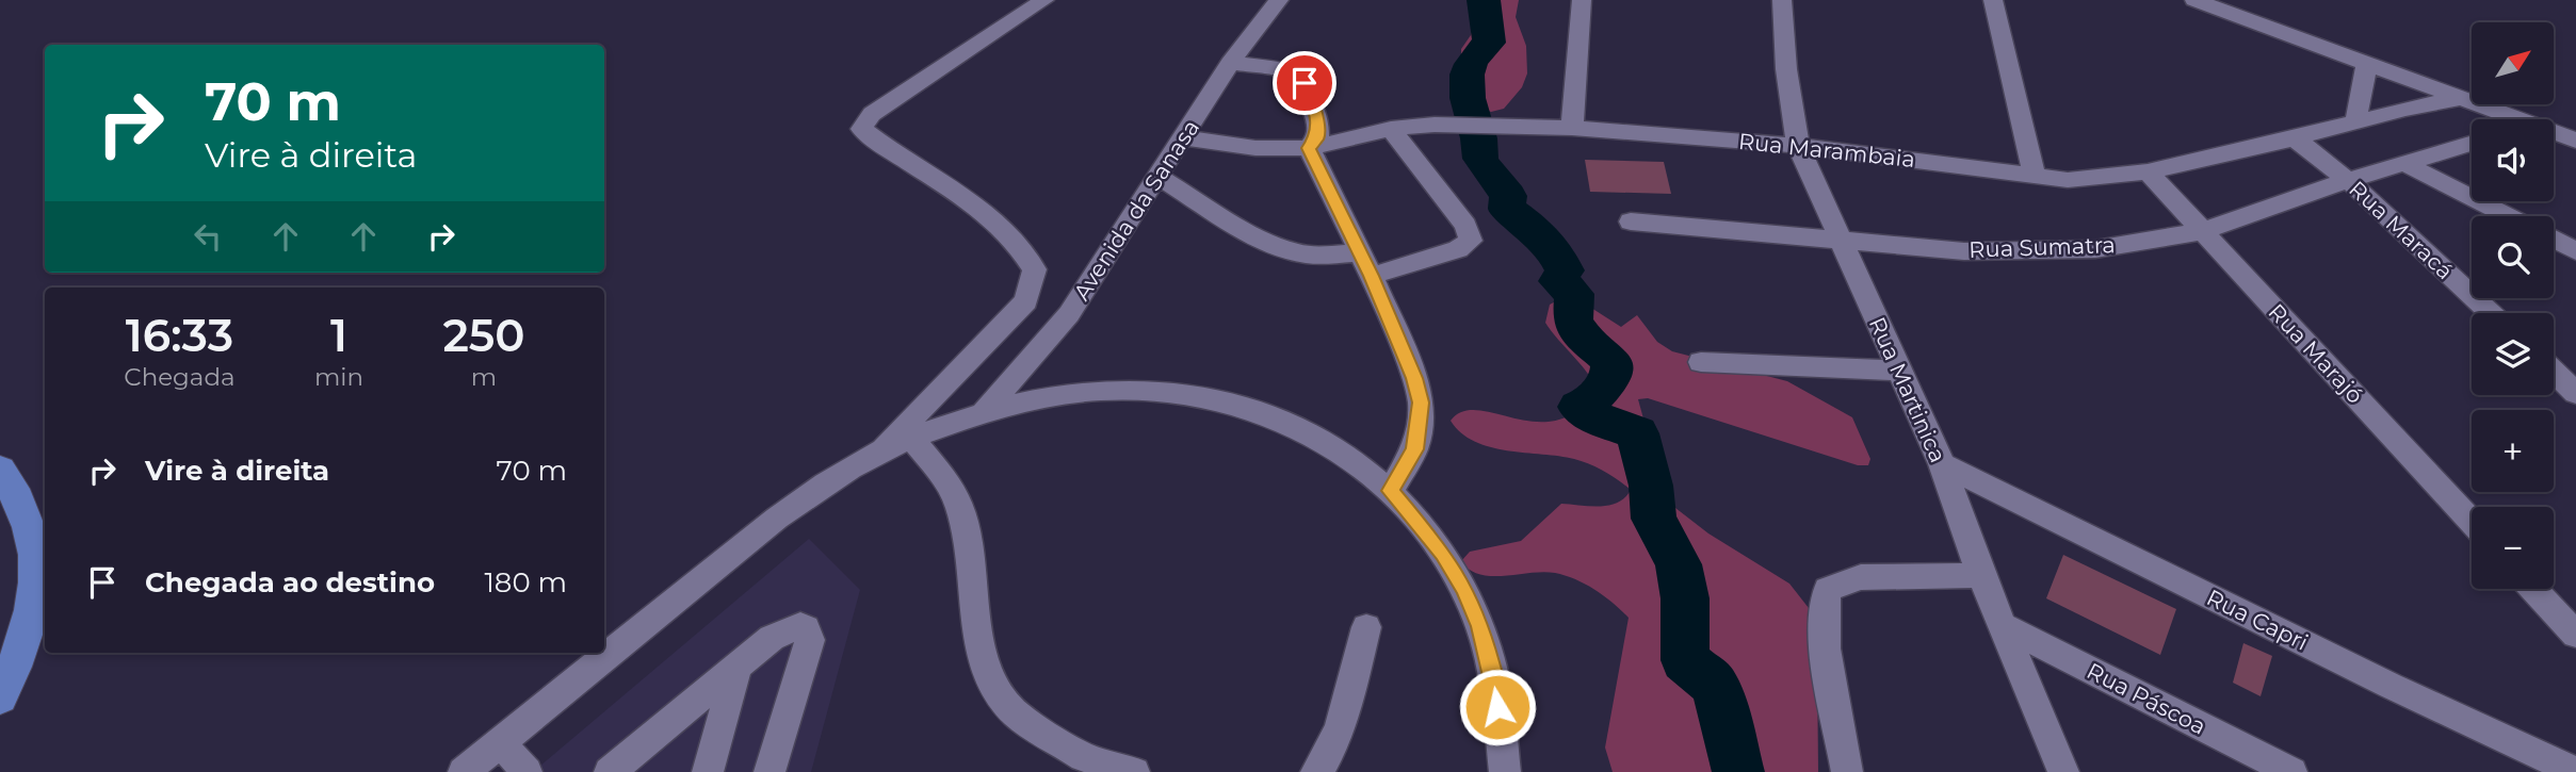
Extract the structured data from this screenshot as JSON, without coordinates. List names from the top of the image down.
{
  "streets": {
    "street": [
      "Rua Marambaia",
      "Avenida da Sanasa",
      "Rua Maracá",
      "Rua Sumatra",
      "Rua Marajó",
      "Rua Martinica",
      "Rua Capri",
      "Rua Páscoa"
    ]
  },
  "crossings": [
    ["Rua Marambaia", "Avenida da Sanasa"],
    ["Rua Marambaia", "Rua Maracá"],
    ["Rua Marambaia", "Rua Marajó"],
    ["Rua Marambaia", "Rua Martinica"],
    ["Rua Maracá", "Rua Sumatra"],
    ["Rua Sumatra", "Rua Marajó"],
    ["Rua Sumatra", "Rua Martinica"],
    ["Rua Martinica", "Rua Capri"],
    ["Rua Martinica", "Rua Páscoa"]
  ],
  "north": "top right",
  "page": {
    "map_buttons": ["+", "−"],
    "turn": ["70 m", "Vire à direita"],
    "eta": [
      "16:33",
      "Chegada",
      "1",
      "min",
      "250",
      "m"
    ],
    "list": [
      {
        "name": "Vire à direita",
        "value": "70 m"
      },
      {
        "name": "Chegada ao destino",
        "value": "180 m"
      }
    ]
  }
}
